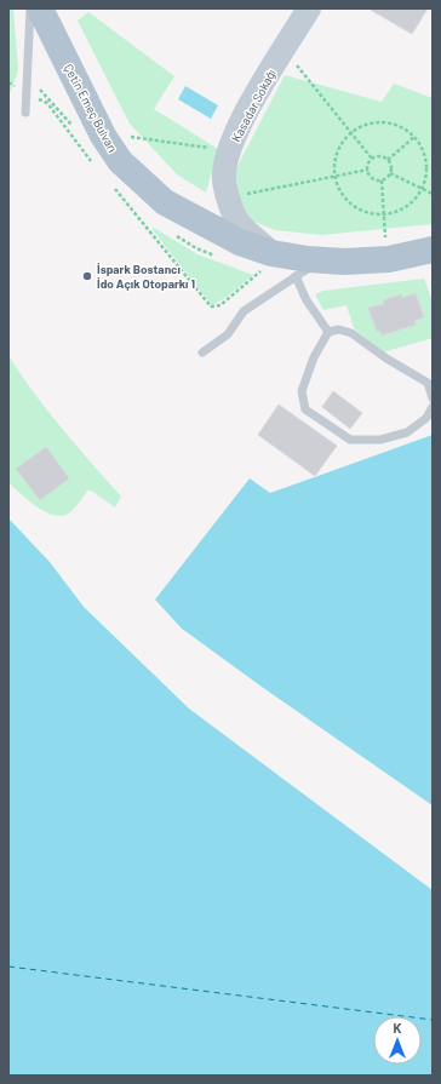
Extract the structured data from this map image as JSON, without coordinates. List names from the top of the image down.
{
  "streets": {
    "main road": ["Kasadar Sokağı", "Çetin Emeç Bulvarı"]
  },
  "crossings": [
    ["Kasadar Sokağı", "Çetin Emeç Bulvarı"]
  ],
  "places": ["İspark Bostancı İdo Açık Otoparkı 1"],
  "north": "top"
}
